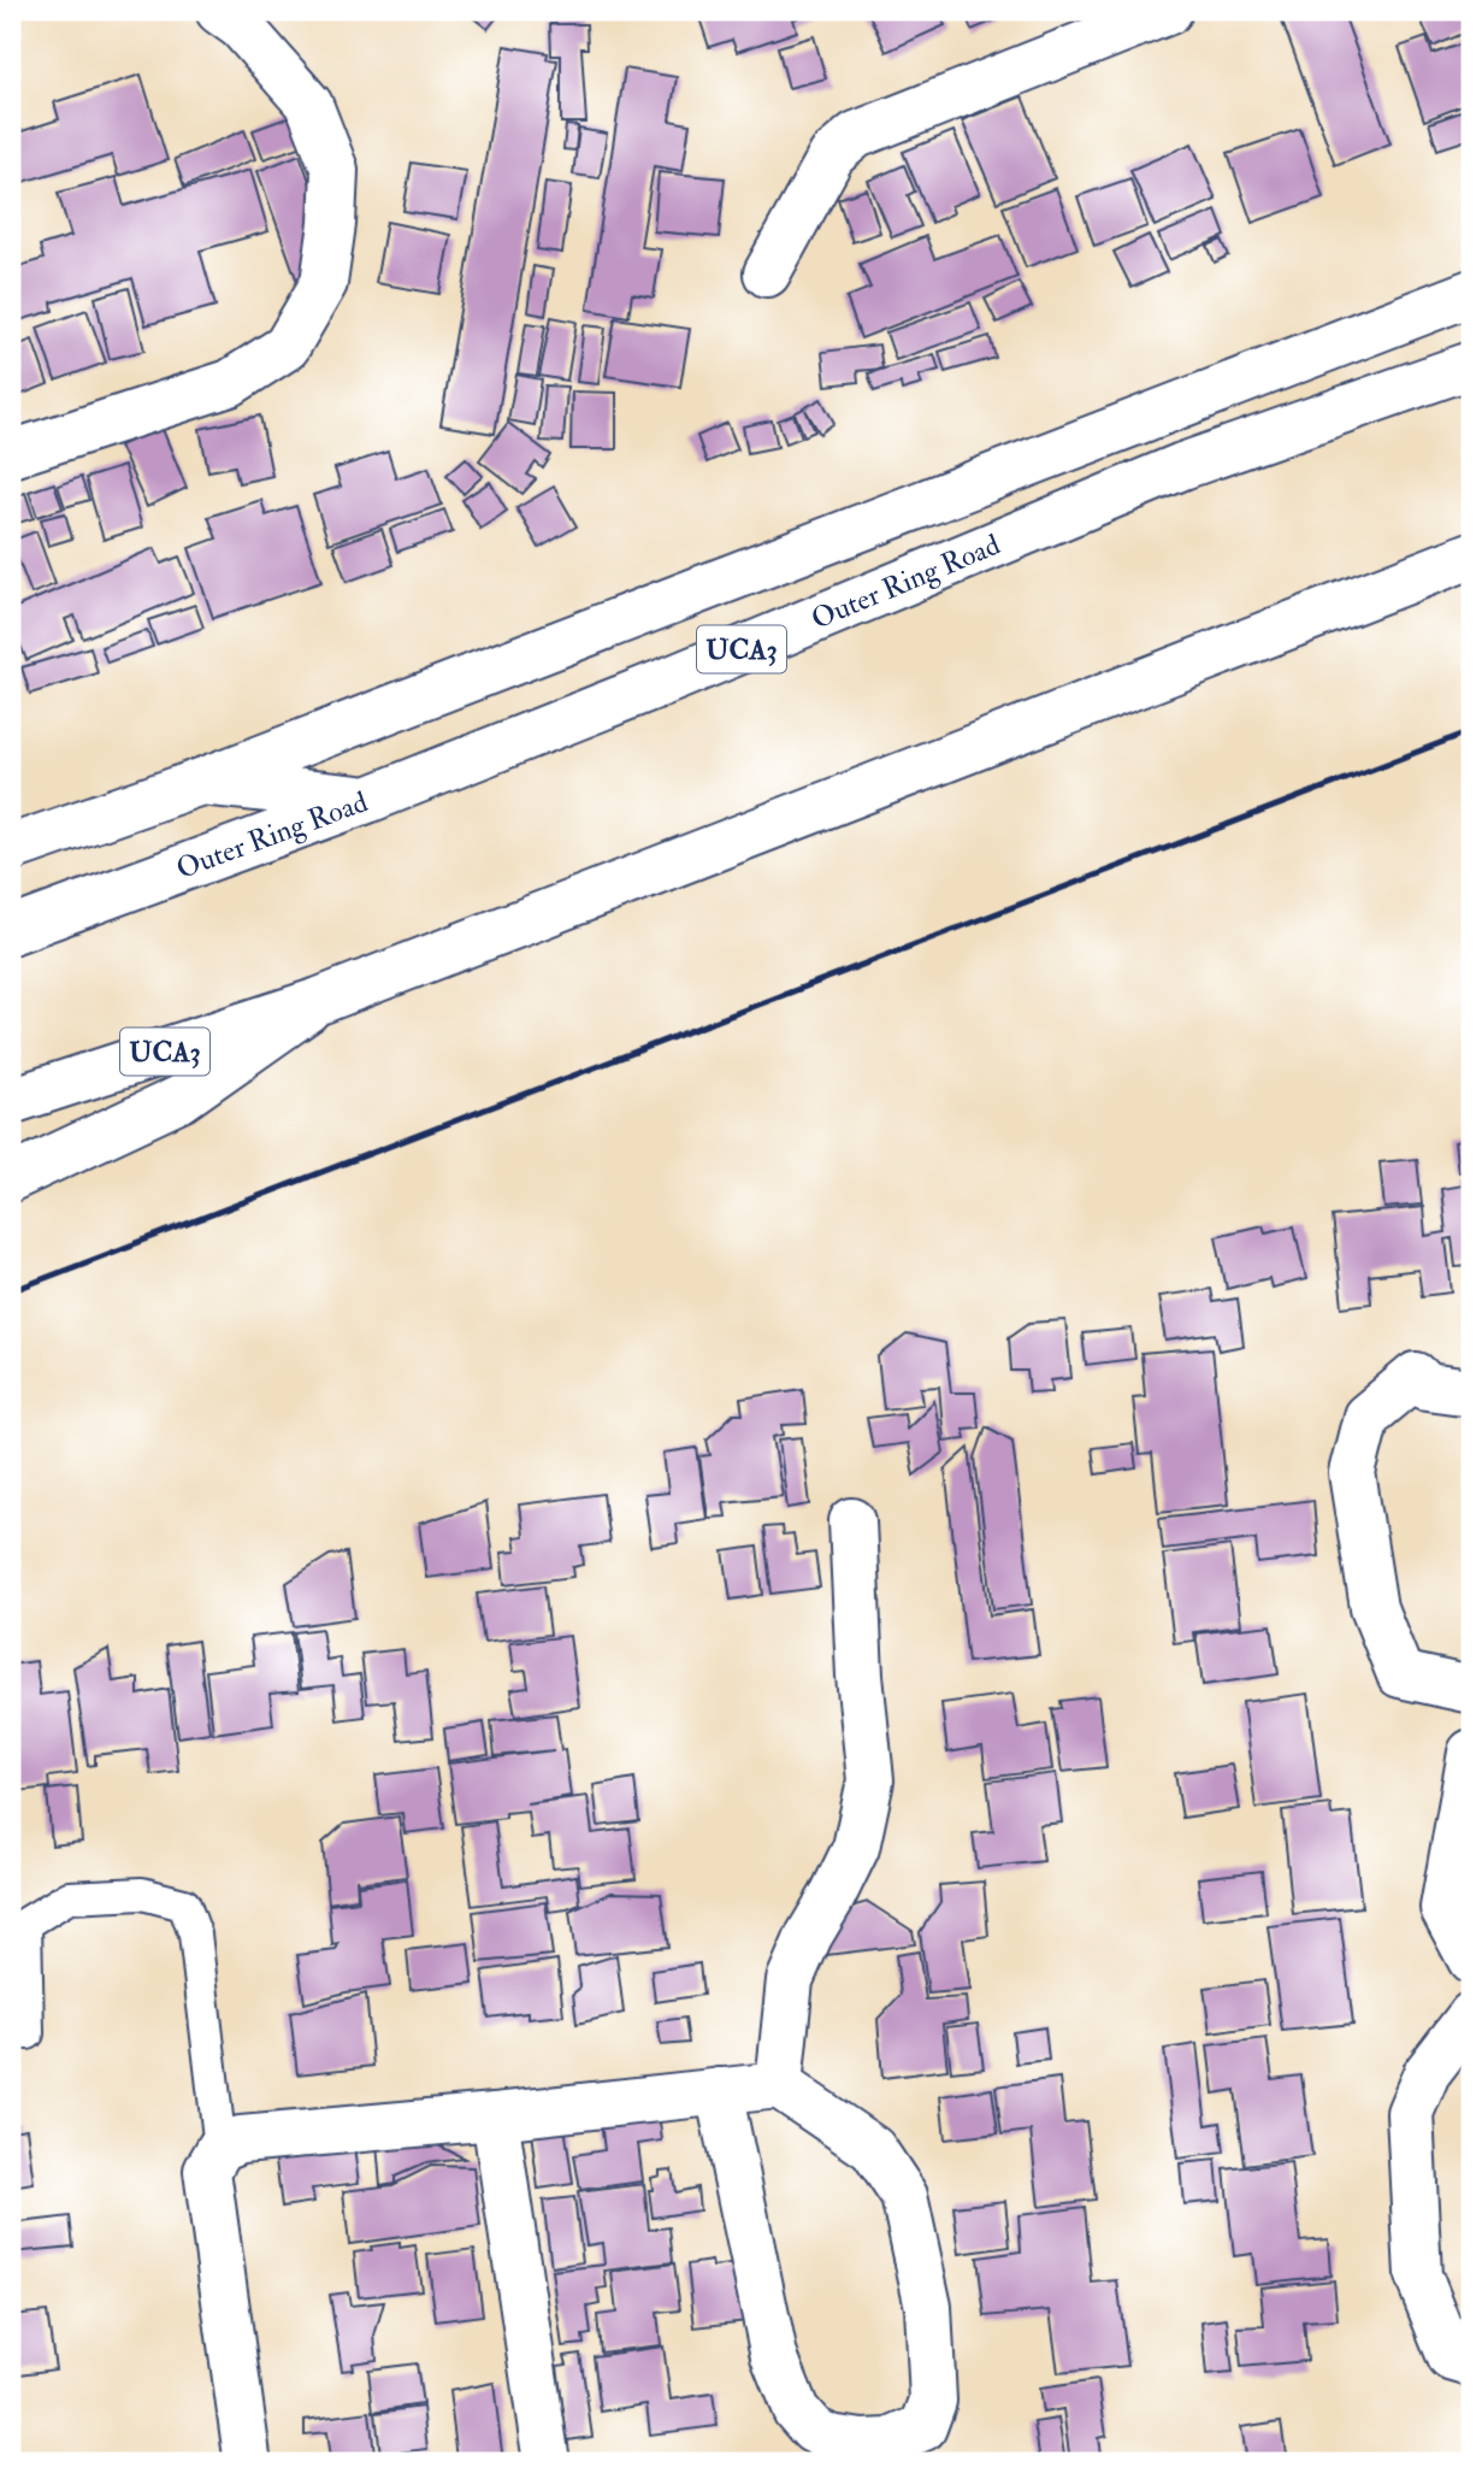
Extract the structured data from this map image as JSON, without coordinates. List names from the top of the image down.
{
  "streets": {
    "main road": ["Outer Ring Road", "UCA3"]
  }
}
